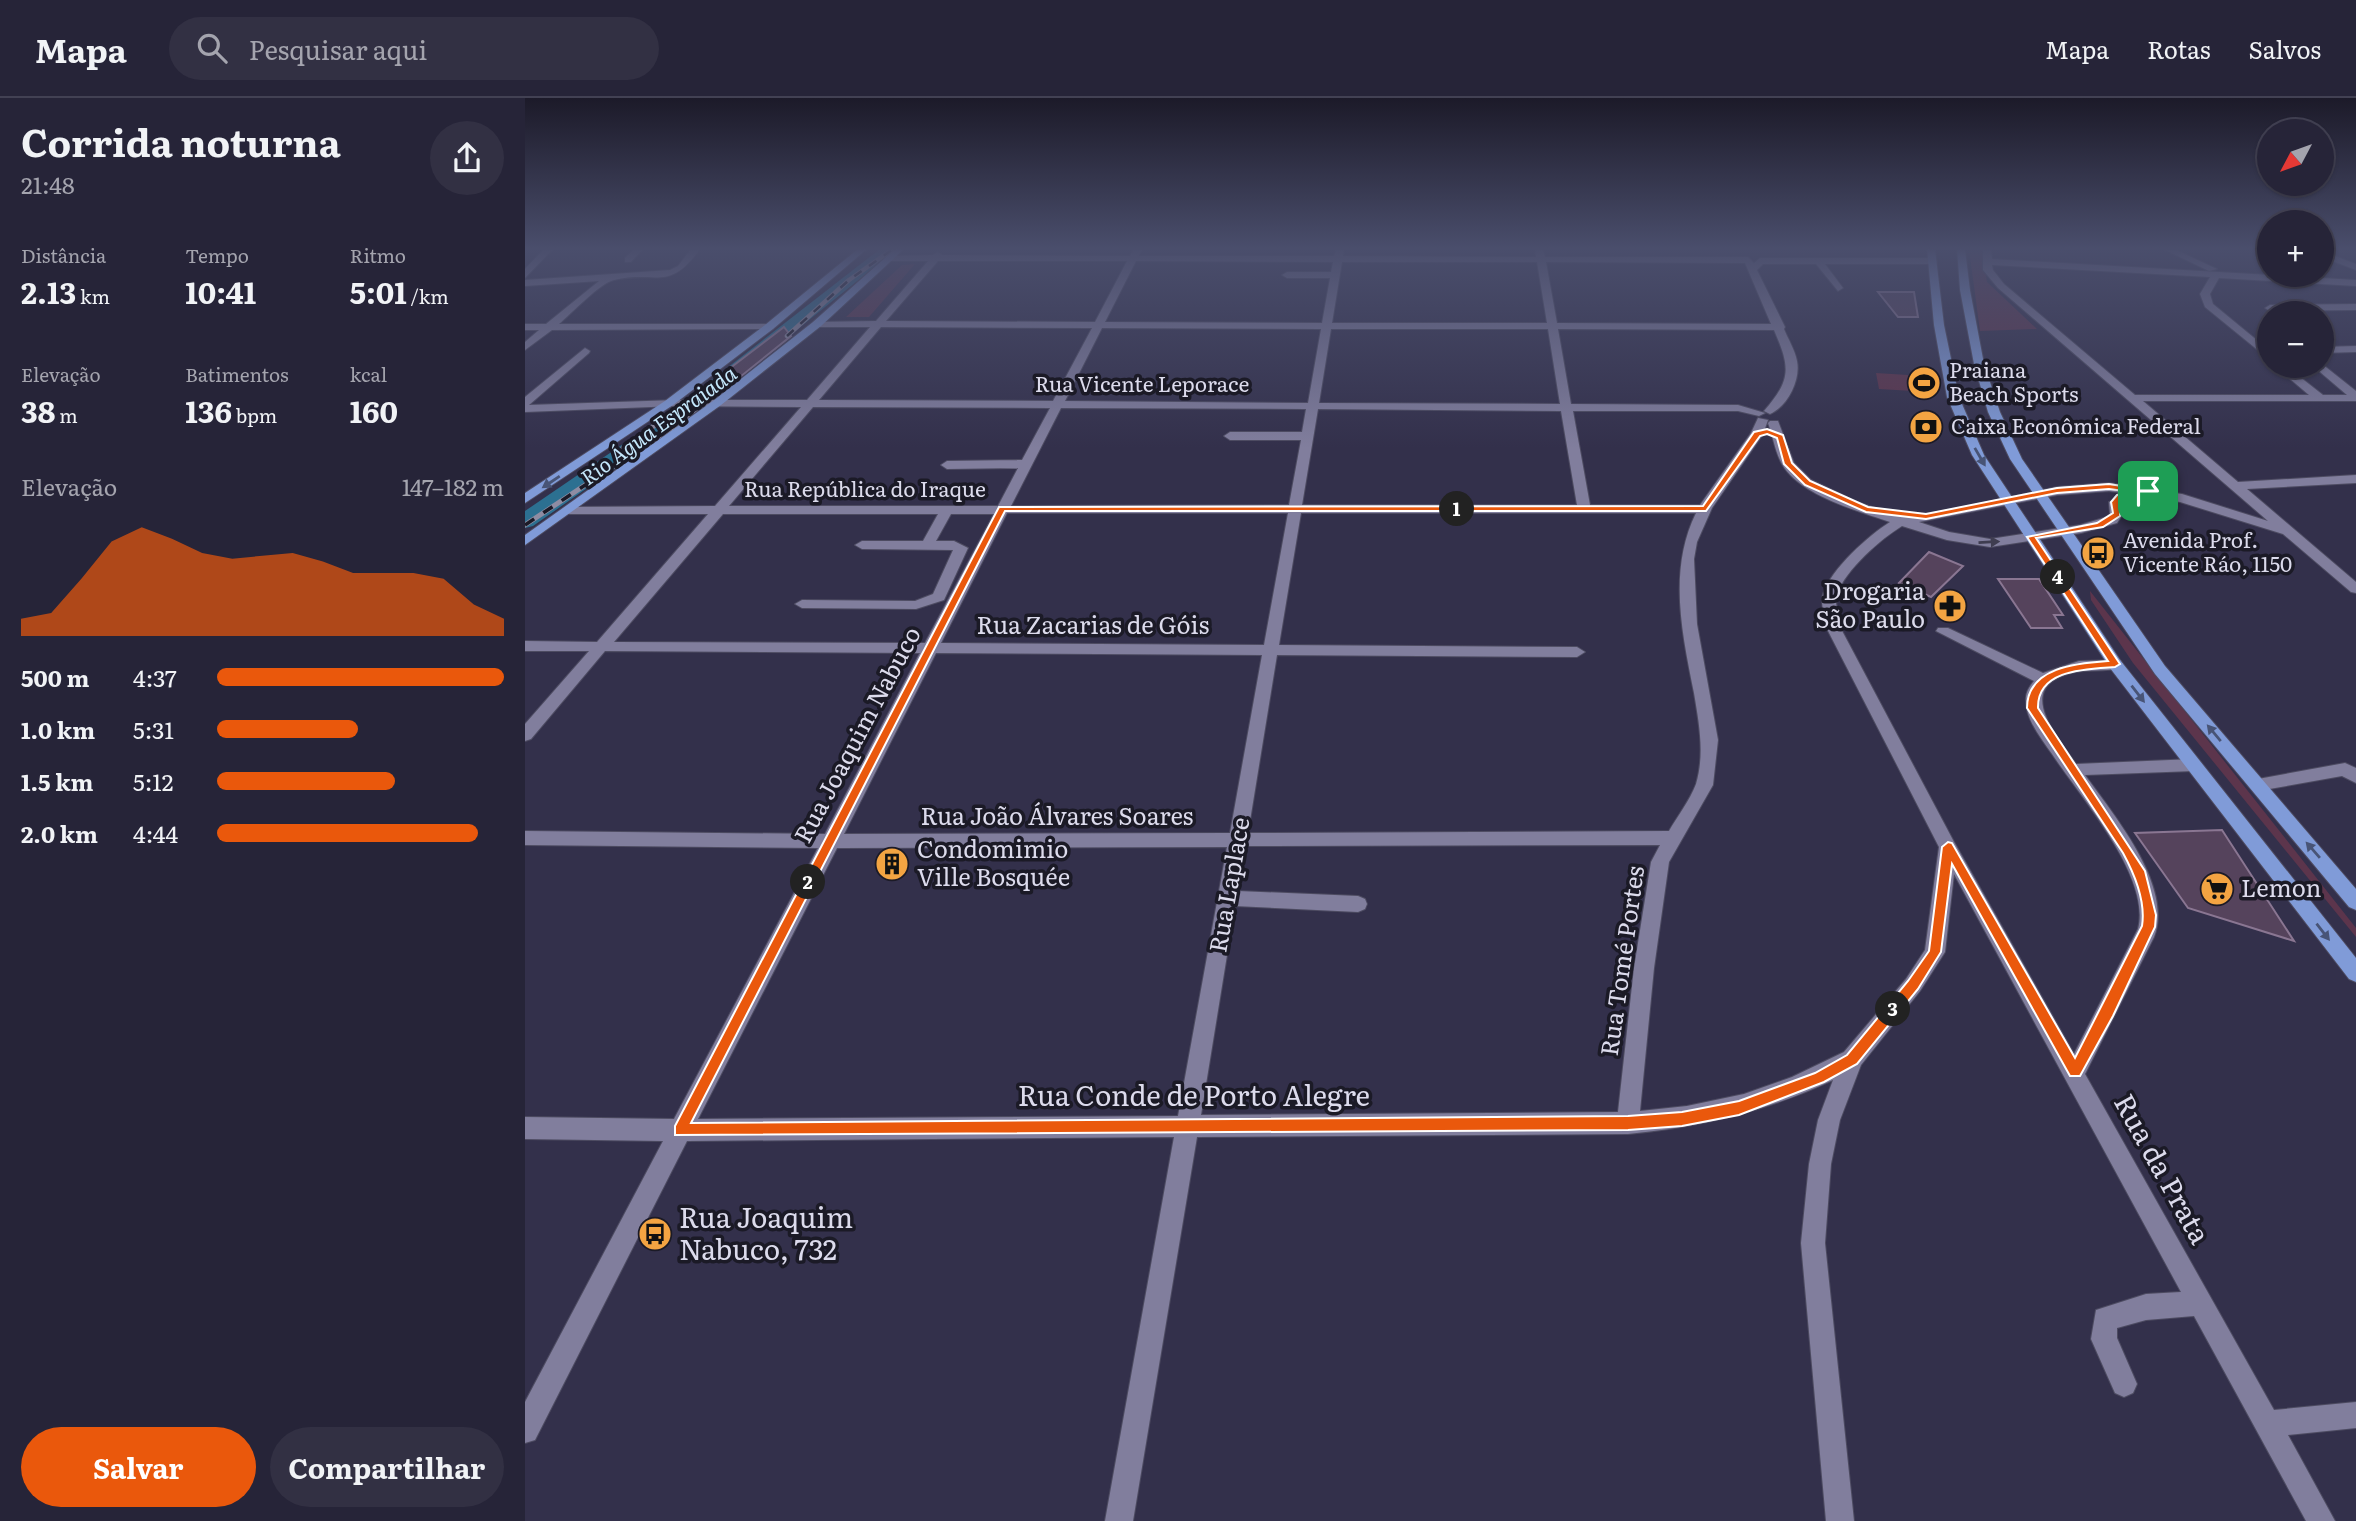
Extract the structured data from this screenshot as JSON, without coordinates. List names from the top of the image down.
{
  "streets": {
    "street": [
      "Rua Vicente Leporace",
      "Rua República do Iraque",
      "Rua Zacarias de Góis",
      "Rua Joaquim Nabuco",
      "Rua João Álvares Soares",
      "Rua Laplace",
      "Rua Tomé Portes",
      "Rua Conde de Porto Alegre",
      "Rua da Prata"
    ]
  },
  "crossings": [
    ["Rua Vicente Leporace", "Rua Joaquim Nabuco"],
    ["Rua Vicente Leporace", "Rua Laplace"],
    ["Rua Vicente Leporace", "Rua Tomé Portes"],
    ["Rua República do Iraque", "Rua Joaquim Nabuco"],
    ["Rua República do Iraque", "Rua Laplace"],
    ["Rua República do Iraque", "Rua Tomé Portes"],
    ["Rua Zacarias de Góis", "Rua Joaquim Nabuco"],
    ["Rua Zacarias de Góis", "Rua Laplace"],
    ["Rua Joaquim Nabuco", "Rua João Álvares Soares"],
    ["Rua Joaquim Nabuco", "Rua Conde de Porto Alegre"],
    ["Rua João Álvares Soares", "Rua Laplace"],
    ["Rua João Álvares Soares", "Rua Tomé Portes"],
    ["Rua Laplace", "Rua Conde de Porto Alegre"],
    ["Rua Tomé Portes", "Rua Conde de Porto Alegre"]
  ],
  "water": ["Rio Água Espraiada"],
  "places": {
    "sports": ["Praiana Beach Sports"],
    "bank": ["Caixa Econômica Federal"],
    "bus stop": ["Avenida Prof. Vicente Ráo, 1150", "Rua Joaquim Nabuco, 732"],
    "pharmacy": ["Drogaria São Paulo"],
    "building": ["Condomimio Ville Bosquée"],
    "supermarket": ["Lemon"]
  },
  "north": "bottom left",
  "page": {
    "header": "Mapa",
    "search": "Pesquisar aqui",
    "nav": ["Mapa", "Rotas", "Salvos"],
    "heading": ["Corrida noturna", "21:48"],
    "map_buttons": ["+", "−"],
    "stats": [
      ["Distância", "2.13 km"],
      ["Tempo", "10:41"],
      ["Ritmo", "5:01 /km"],
      ["Elevação", "38 m"],
      ["Batimentos", "136 bpm"],
      ["kcal", "160"]
    ],
    "chart": ["Elevação", "147–182 m"],
    "pins": [
      "1",
      "4",
      "2",
      "3"
    ],
    "list": [
      {
        "name": "500 m",
        "note": "4:37"
      },
      {
        "name": "1.0 km",
        "note": "5:31"
      },
      {
        "name": "1.5 km",
        "note": "5:12"
      },
      {
        "name": "2.0 km",
        "note": "4:44"
      }
    ],
    "buttons": ["Salvar", "Compartilhar"]
  }
}
